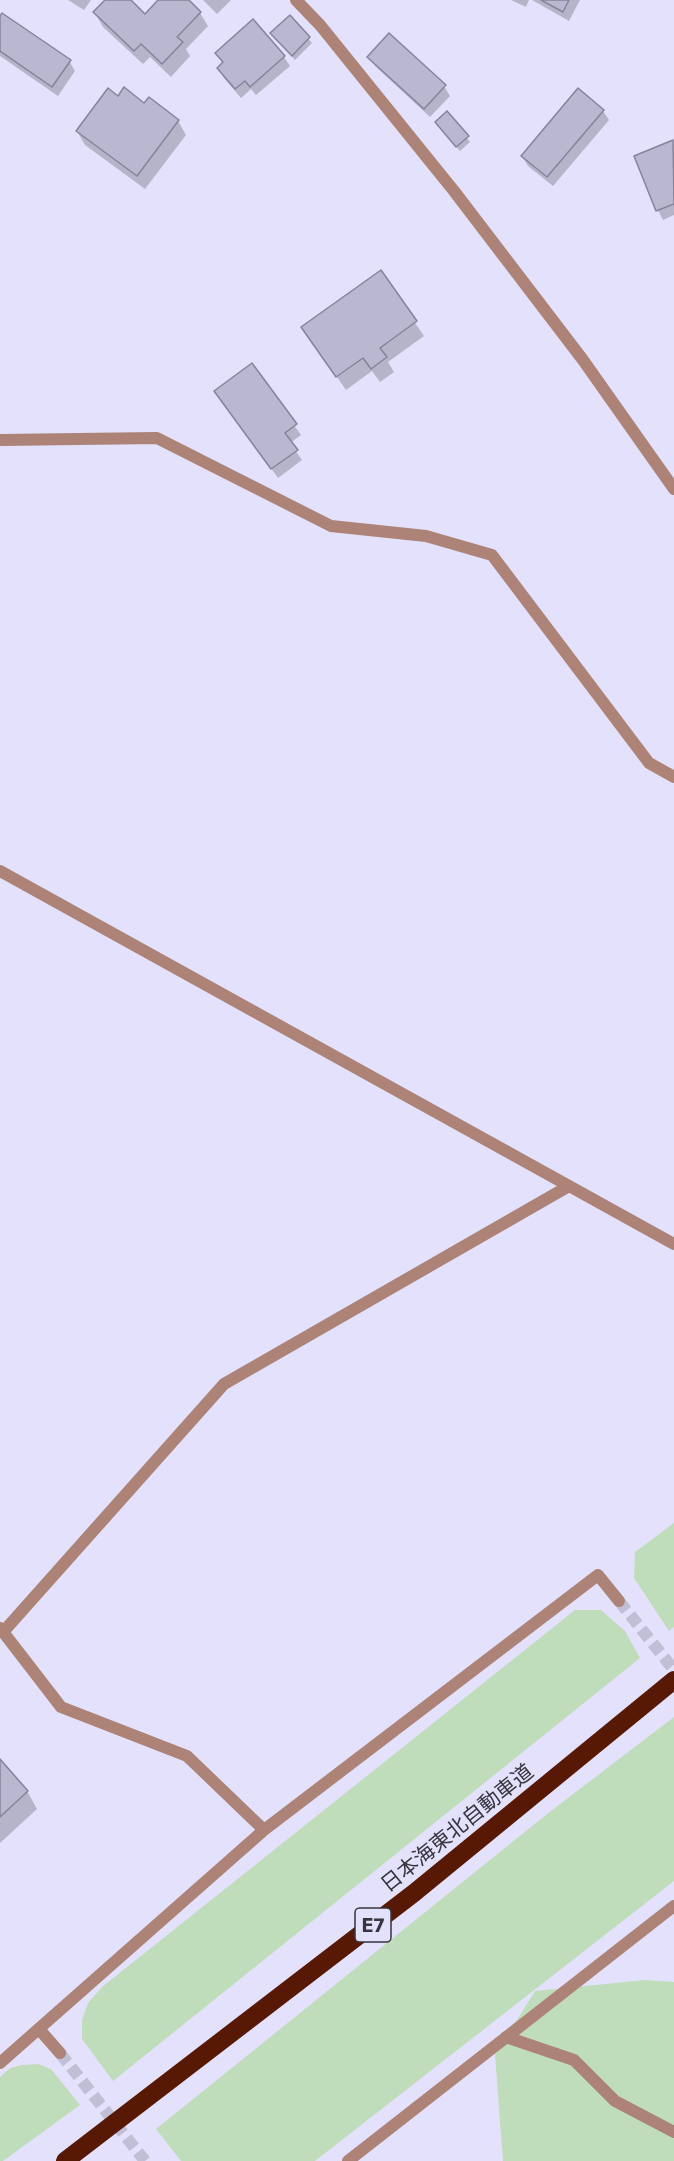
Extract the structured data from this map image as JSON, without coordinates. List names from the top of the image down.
{
  "streets": {
    "highway": ["日本海東北自動車道", "E7"]
  }
}
